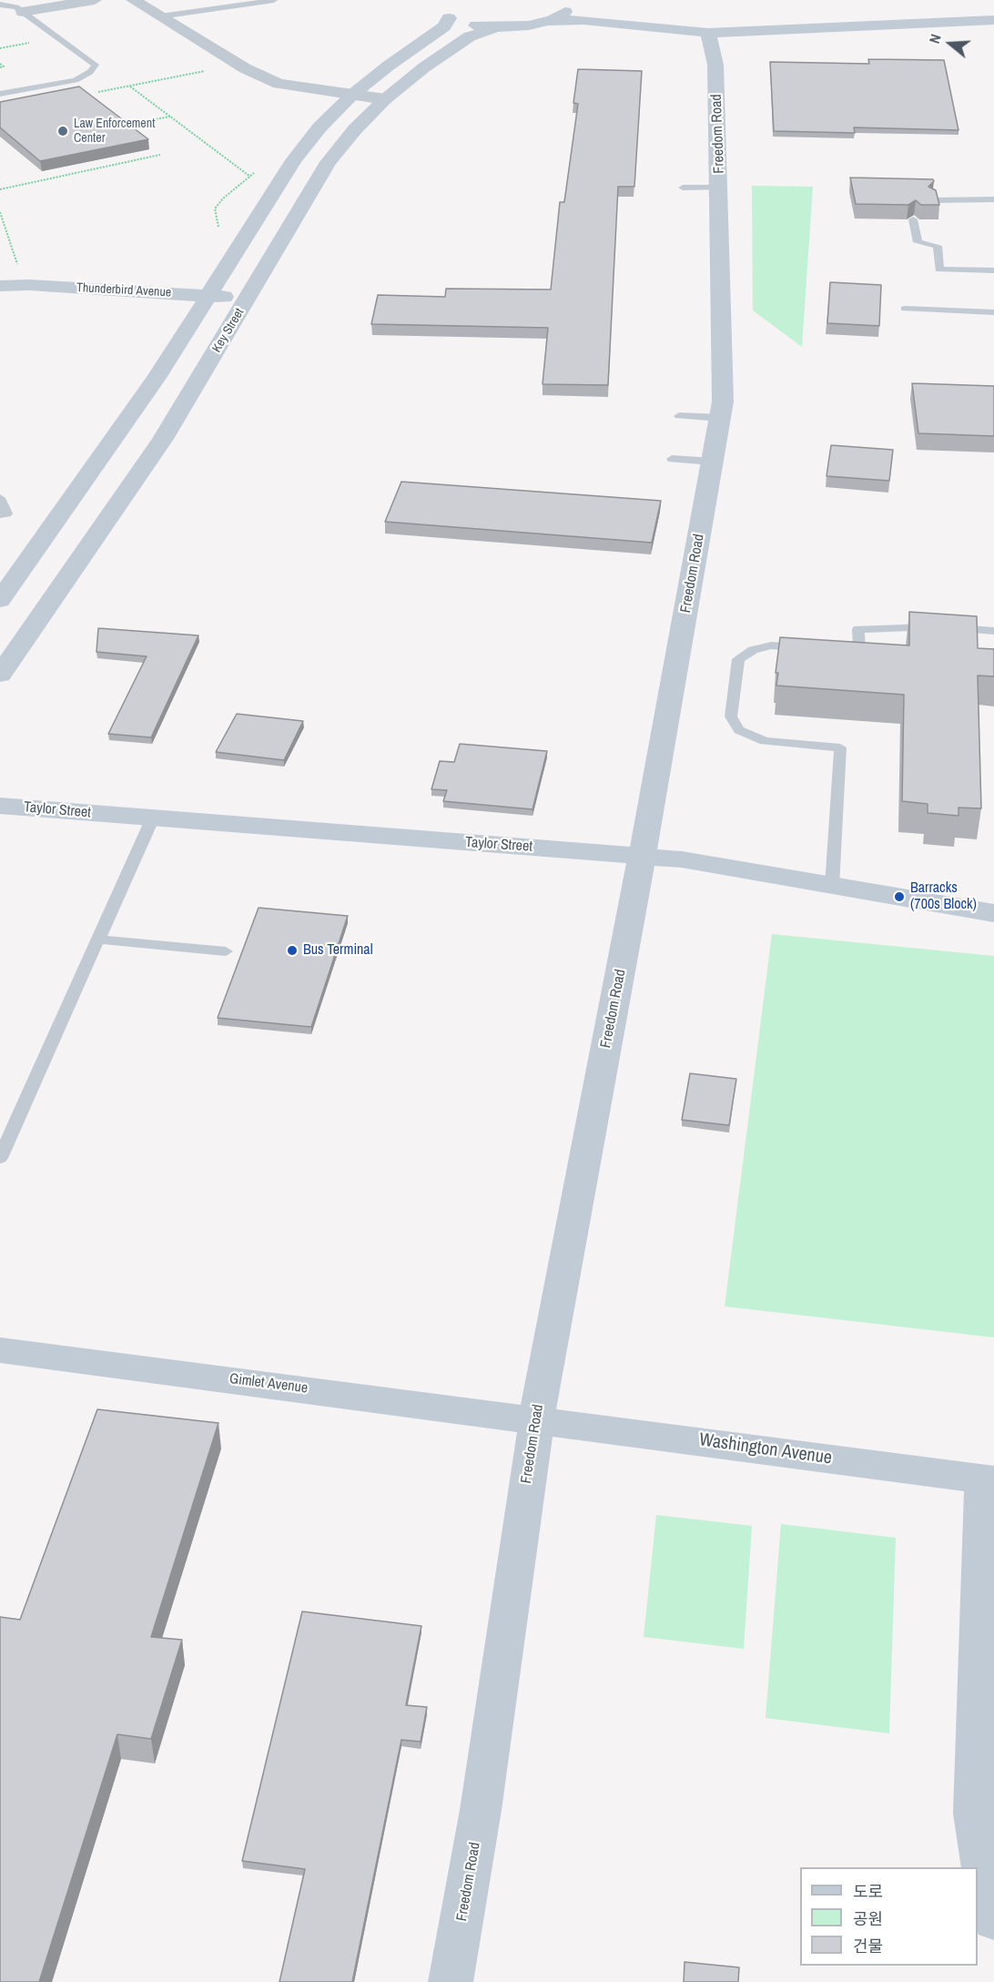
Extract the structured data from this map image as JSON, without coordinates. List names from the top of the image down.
{
  "streets": {
    "street": [
      "Freedom Road",
      "Thunderbird Avenue",
      "Key Street",
      "Taylor Street",
      "Gimlet Avenue",
      "Washington Avenue"
    ]
  },
  "crossings": [
    ["Freedom Road", "Taylor Street"],
    ["Freedom Road", "Gimlet Avenue"],
    ["Freedom Road", "Washington Avenue"],
    ["Thunderbird Avenue", "Key Street"],
    ["Gimlet Avenue", "Washington Avenue"]
  ],
  "places": ["Law Enforcement Center", "Barracks (700s Block)", "Bus Terminal"],
  "legend": ["도로", "공원", "건물"],
  "north": "left"
}
